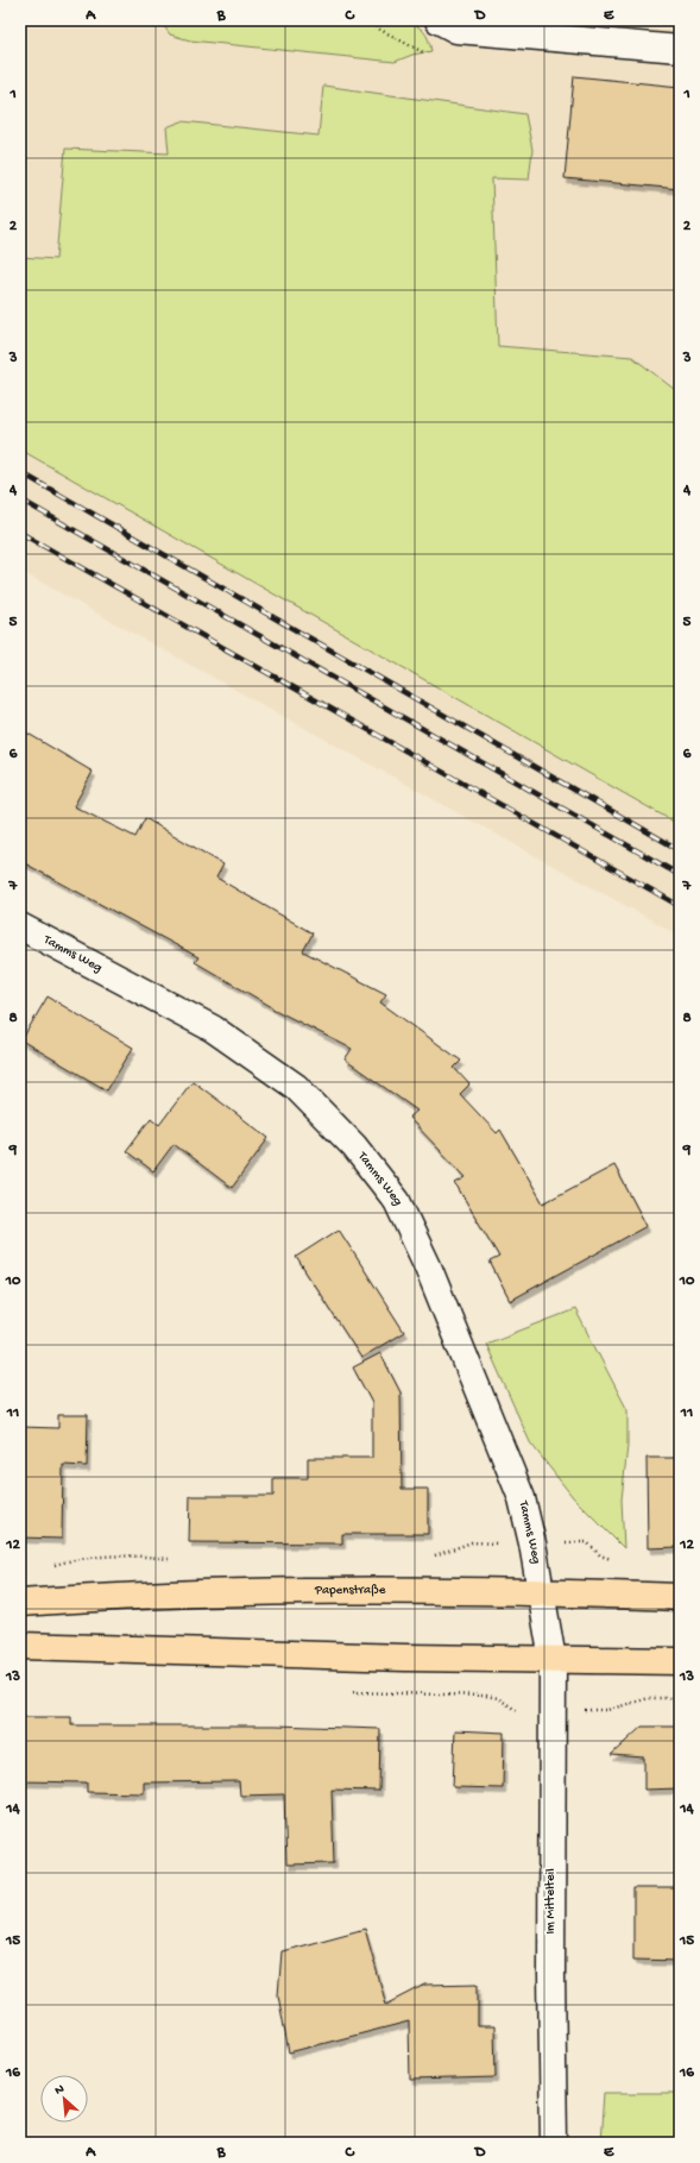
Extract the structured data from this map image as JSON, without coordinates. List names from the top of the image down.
{
  "streets": {
    "main road": ["Papenstraße"],
    "street": ["Tamms Weg", "Im Mittelteil"]
  },
  "crossings": [
    ["Tamms Weg", "Papenstraße"],
    ["Tamms Weg", "Im Mittelteil"]
  ],
  "north": "top left",
  "grid": {
    "columns": [
      "A",
      "B",
      "C",
      "D",
      "E"
    ],
    "rows": [
      "1",
      "2",
      "3",
      "4",
      "5",
      "6",
      "7",
      "8",
      "9",
      "10",
      "11",
      "12",
      "13",
      "14",
      "15",
      "16"
    ]
  }
}
